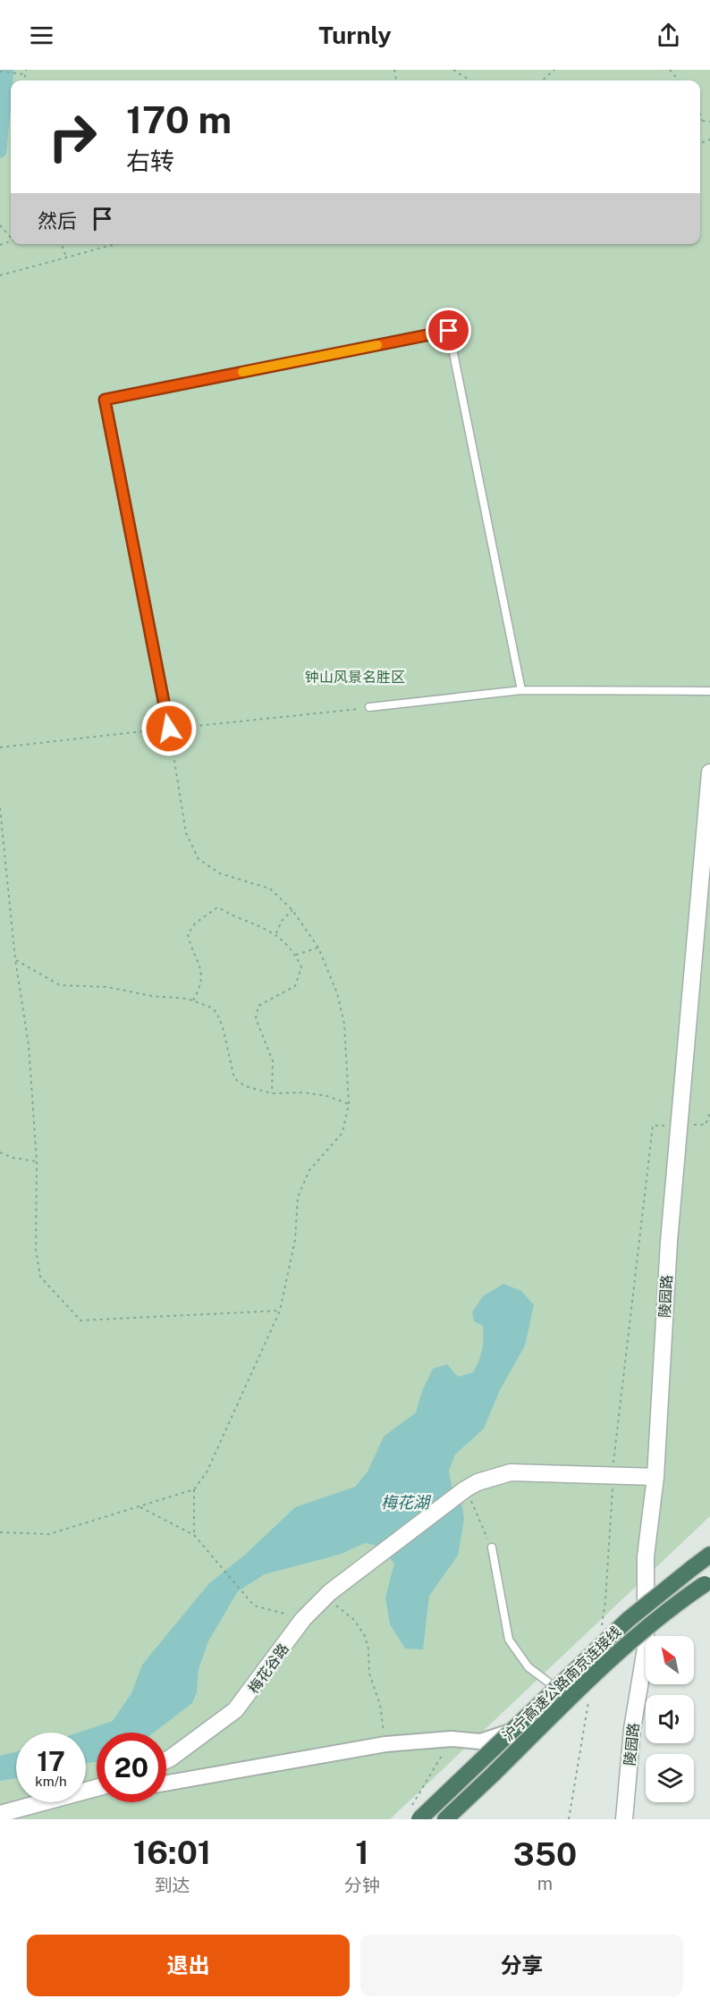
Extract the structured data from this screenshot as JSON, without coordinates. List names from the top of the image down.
{
  "streets": {
    "highway": ["沪宁高速公路南京连接线"],
    "street": ["陵园路", "梅花谷路"]
  },
  "crossings": [
    ["陵园路", "梅花谷路"]
  ],
  "water": ["梅花湖"],
  "parks": ["钟山风景名胜区"],
  "north": "top left",
  "page": {
    "header": "Turnly",
    "turn": ["170 m", "右转"],
    "then": "然后",
    "speed": "17 km/h",
    "limit": "20",
    "eta": [
      "16:01",
      "到达",
      "1",
      "分钟",
      "350",
      "m"
    ],
    "buttons": ["退出", "分享"]
  }
}
